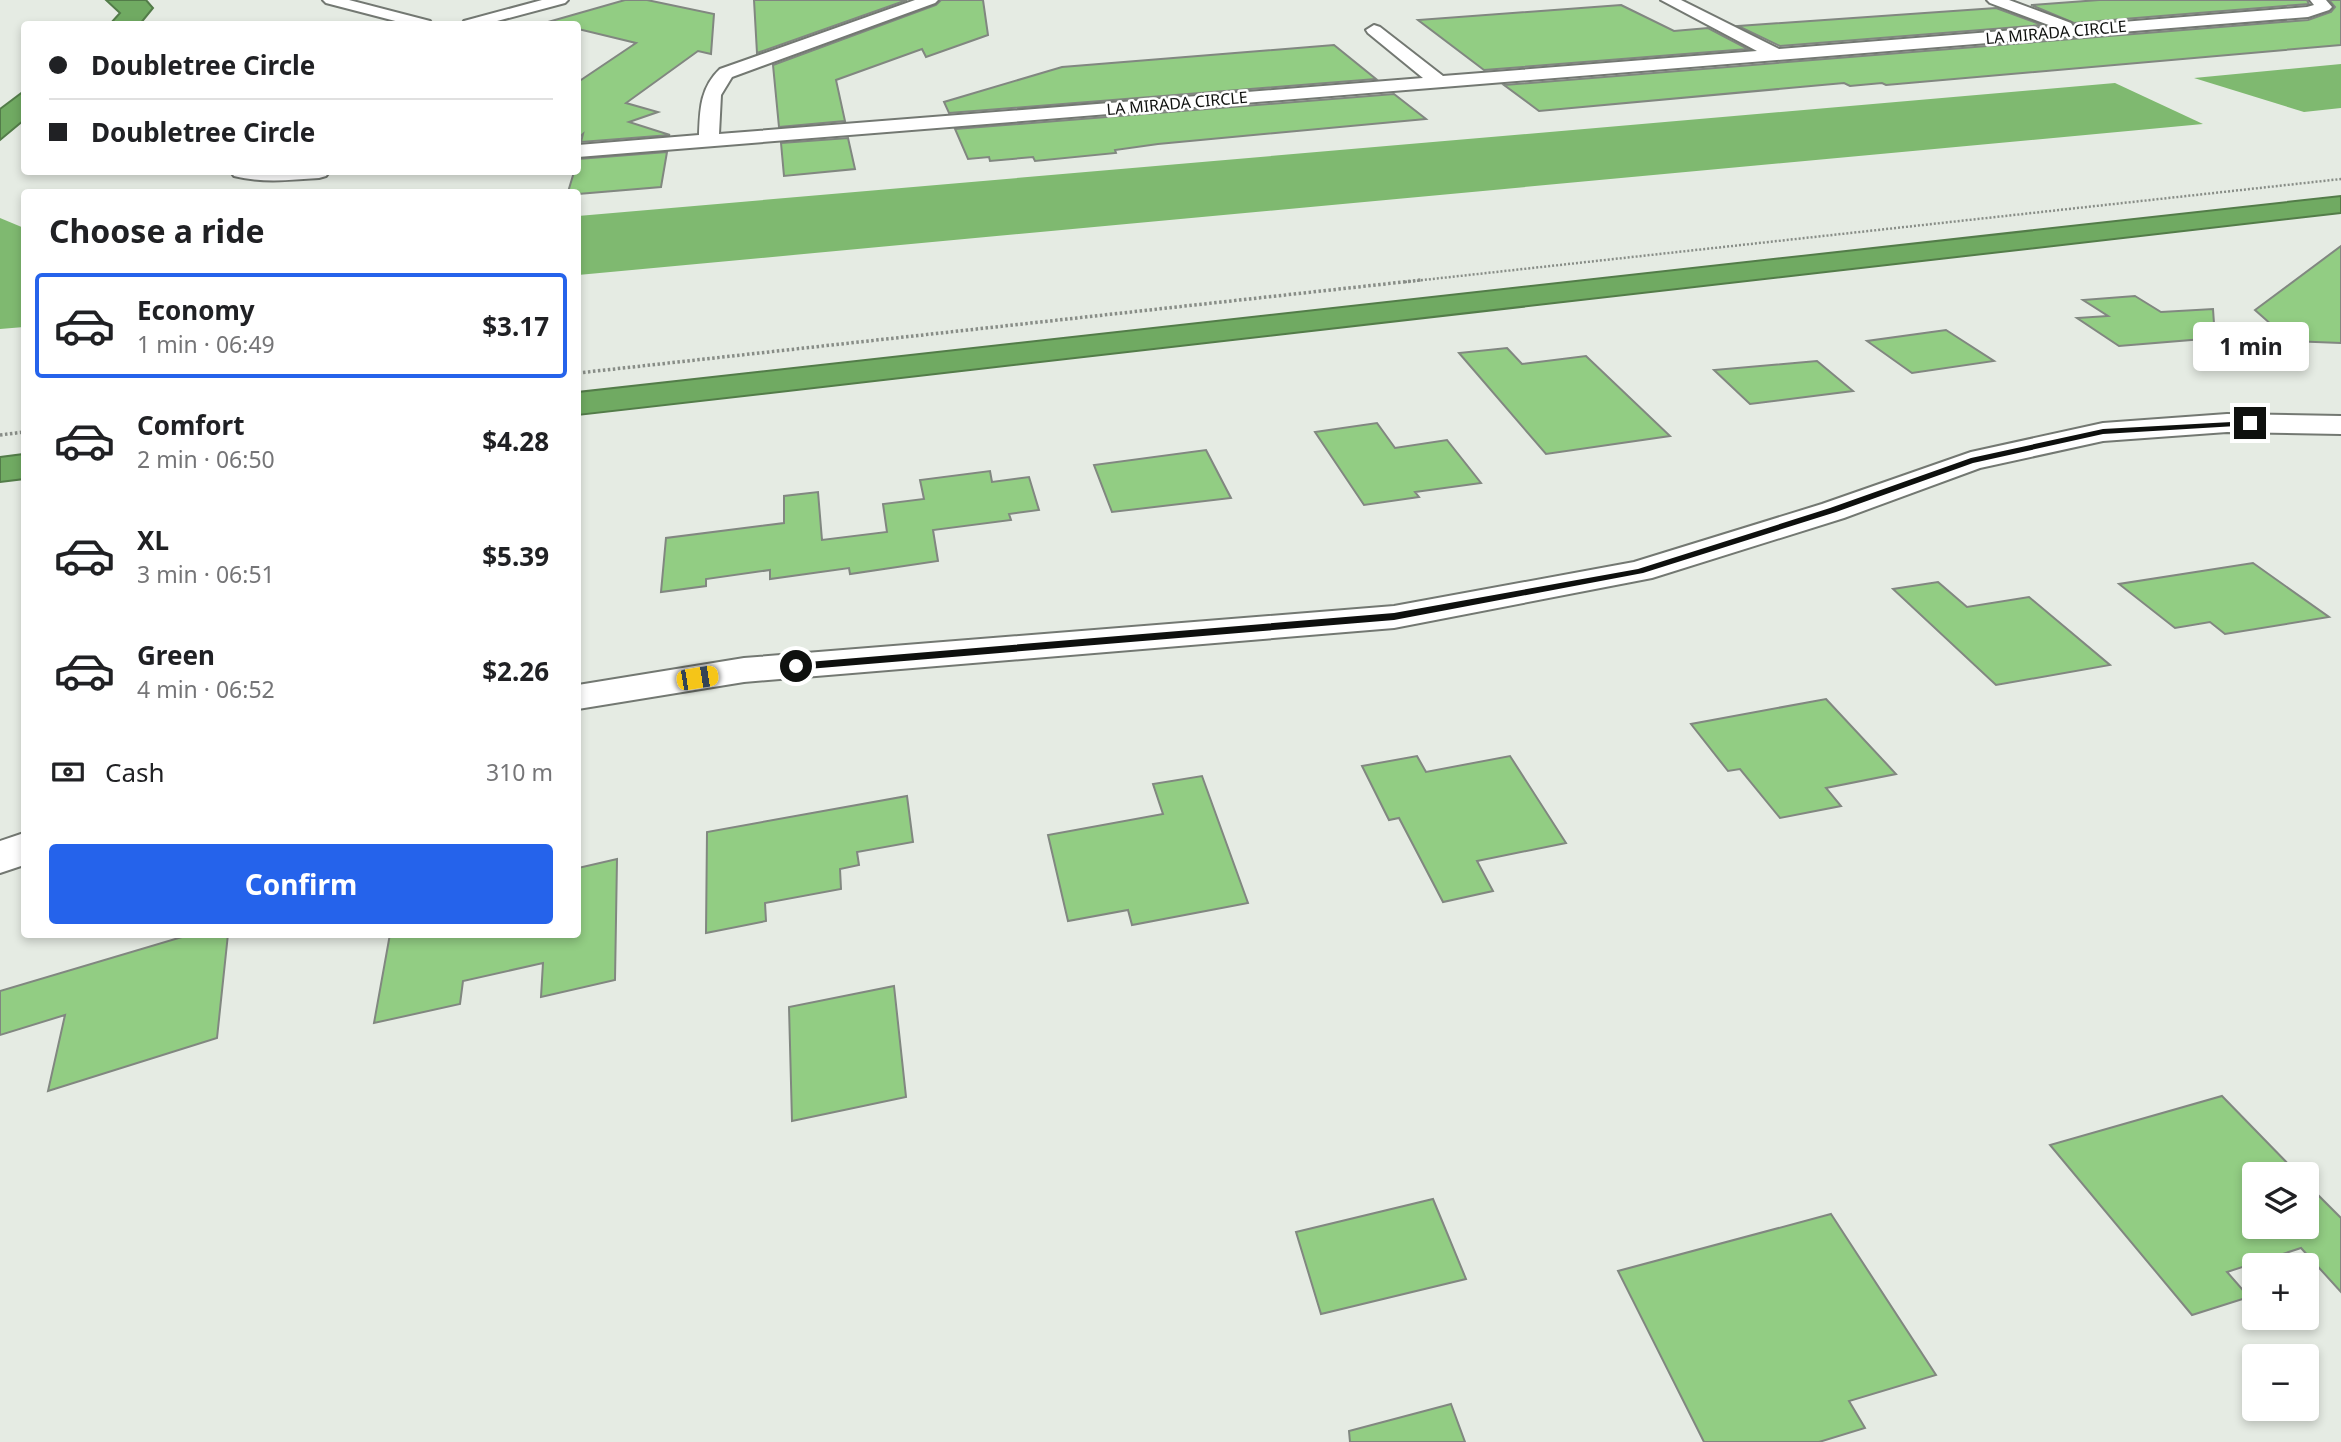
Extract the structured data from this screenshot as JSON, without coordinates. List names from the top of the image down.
{
  "streets": {
    "street": ["LA MIRADA CIRCLE"]
  },
  "page": {
    "banner": ["Doubletree Circle", "Doubletree Circle"],
    "heading": "Choose a ride",
    "list": [
      {
        "name": "Economy",
        "note": "1 min · 06:49",
        "value": "$3.17"
      },
      {
        "name": "Comfort",
        "note": "2 min · 06:50",
        "value": "$4.28"
      },
      {
        "name": "XL",
        "note": "3 min · 06:51",
        "value": "$5.39"
      },
      {
        "name": "Green",
        "note": "4 min · 06:52",
        "value": "$2.26"
      }
    ],
    "bubble": "1 min",
    "pay": ["Cash", "310 m"],
    "buttons": "Confirm",
    "map_buttons": ["+", "−"]
  }
}
